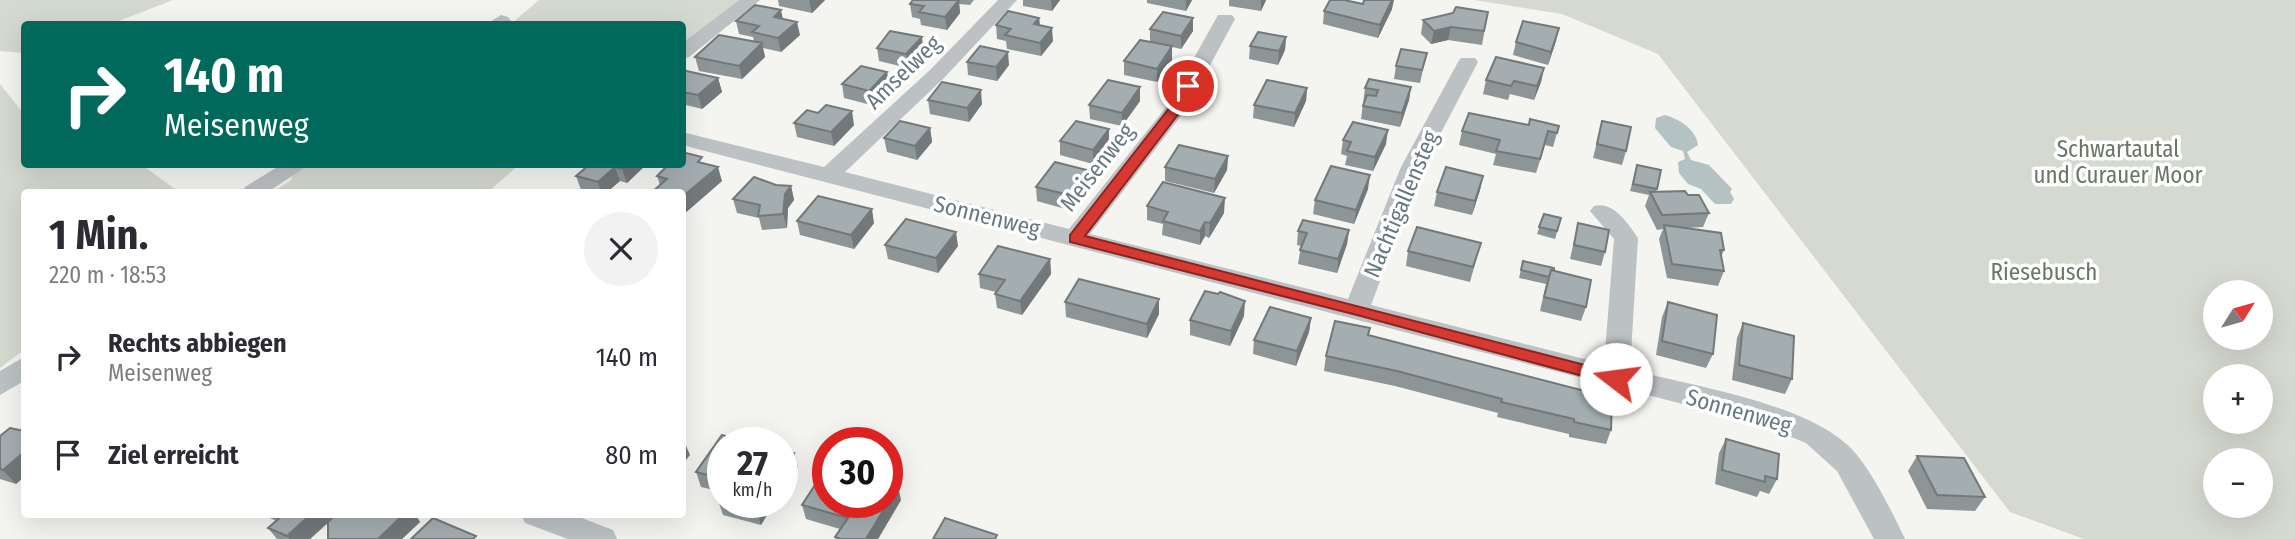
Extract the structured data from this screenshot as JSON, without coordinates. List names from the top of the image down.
{
  "streets": {
    "street": [
      "Amselweg",
      "Meisenweg",
      "Nachtigallensteg",
      "Sonnenweg"
    ]
  },
  "crossings": [
    ["Amselweg", "Sonnenweg"],
    ["Meisenweg", "Sonnenweg"],
    ["Nachtigallensteg", "Sonnenweg"]
  ],
  "parks": ["Schwartautal und Curauer Moor", "Riesebusch"],
  "north": "top right",
  "page": {
    "turn": ["140 m", "Meisenweg"],
    "heading": ["1 Min.", "220 m · 18:53"],
    "map_buttons": ["+", "−"],
    "list": [
      {
        "name": "Rechts abbiegen",
        "note": "Meisenweg",
        "value": "140 m"
      },
      {
        "name": "Ziel erreicht",
        "value": "80 m"
      }
    ],
    "speed": "27 km/h",
    "limit": "30"
  }
}
